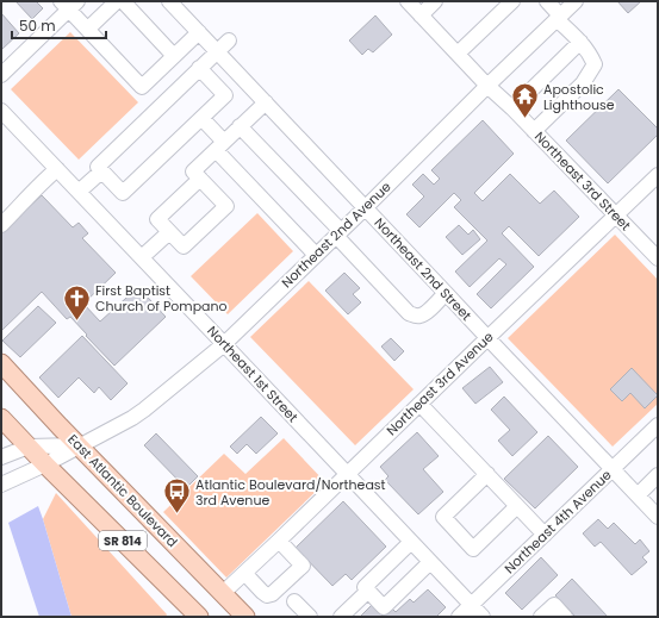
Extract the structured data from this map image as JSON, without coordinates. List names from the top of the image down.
{
  "streets": {
    "main road": ["East Atlantic Boulevard", "SR 814"],
    "street": [
      "Northeast 3rd Street",
      "Northeast 2nd Avenue",
      "Northeast 2nd Street",
      "Northeast 1st Street",
      "Northeast 3rd Avenue",
      "Northeast 4th Avenue"
    ]
  },
  "crossings": [
    ["Northeast 3rd Street", "Northeast 2nd Avenue"],
    ["Northeast 3rd Street", "Northeast 3rd Avenue"],
    ["Northeast 2nd Avenue", "Northeast 2nd Street"],
    ["Northeast 2nd Avenue", "Northeast 1st Street"],
    ["Northeast 2nd Avenue", "East Atlantic Boulevard"],
    ["Northeast 2nd Avenue", "SR 814"],
    ["Northeast 2nd Street", "Northeast 3rd Avenue"],
    ["Northeast 2nd Street", "Northeast 4th Avenue"],
    ["Northeast 1st Street", "Northeast 3rd Avenue"],
    ["Northeast 1st Street", "Northeast 4th Avenue"],
    ["Northeast 3rd Avenue", "East Atlantic Boulevard"]
  ],
  "places": {
    "temple": ["Apostolic Lighthouse"],
    "church": ["First Baptist Church of Pompano"],
    "bus stop": ["Atlantic Boulevard/Northeast 3rd Avenue"]
  },
  "scale_bar": "50 m"
}
